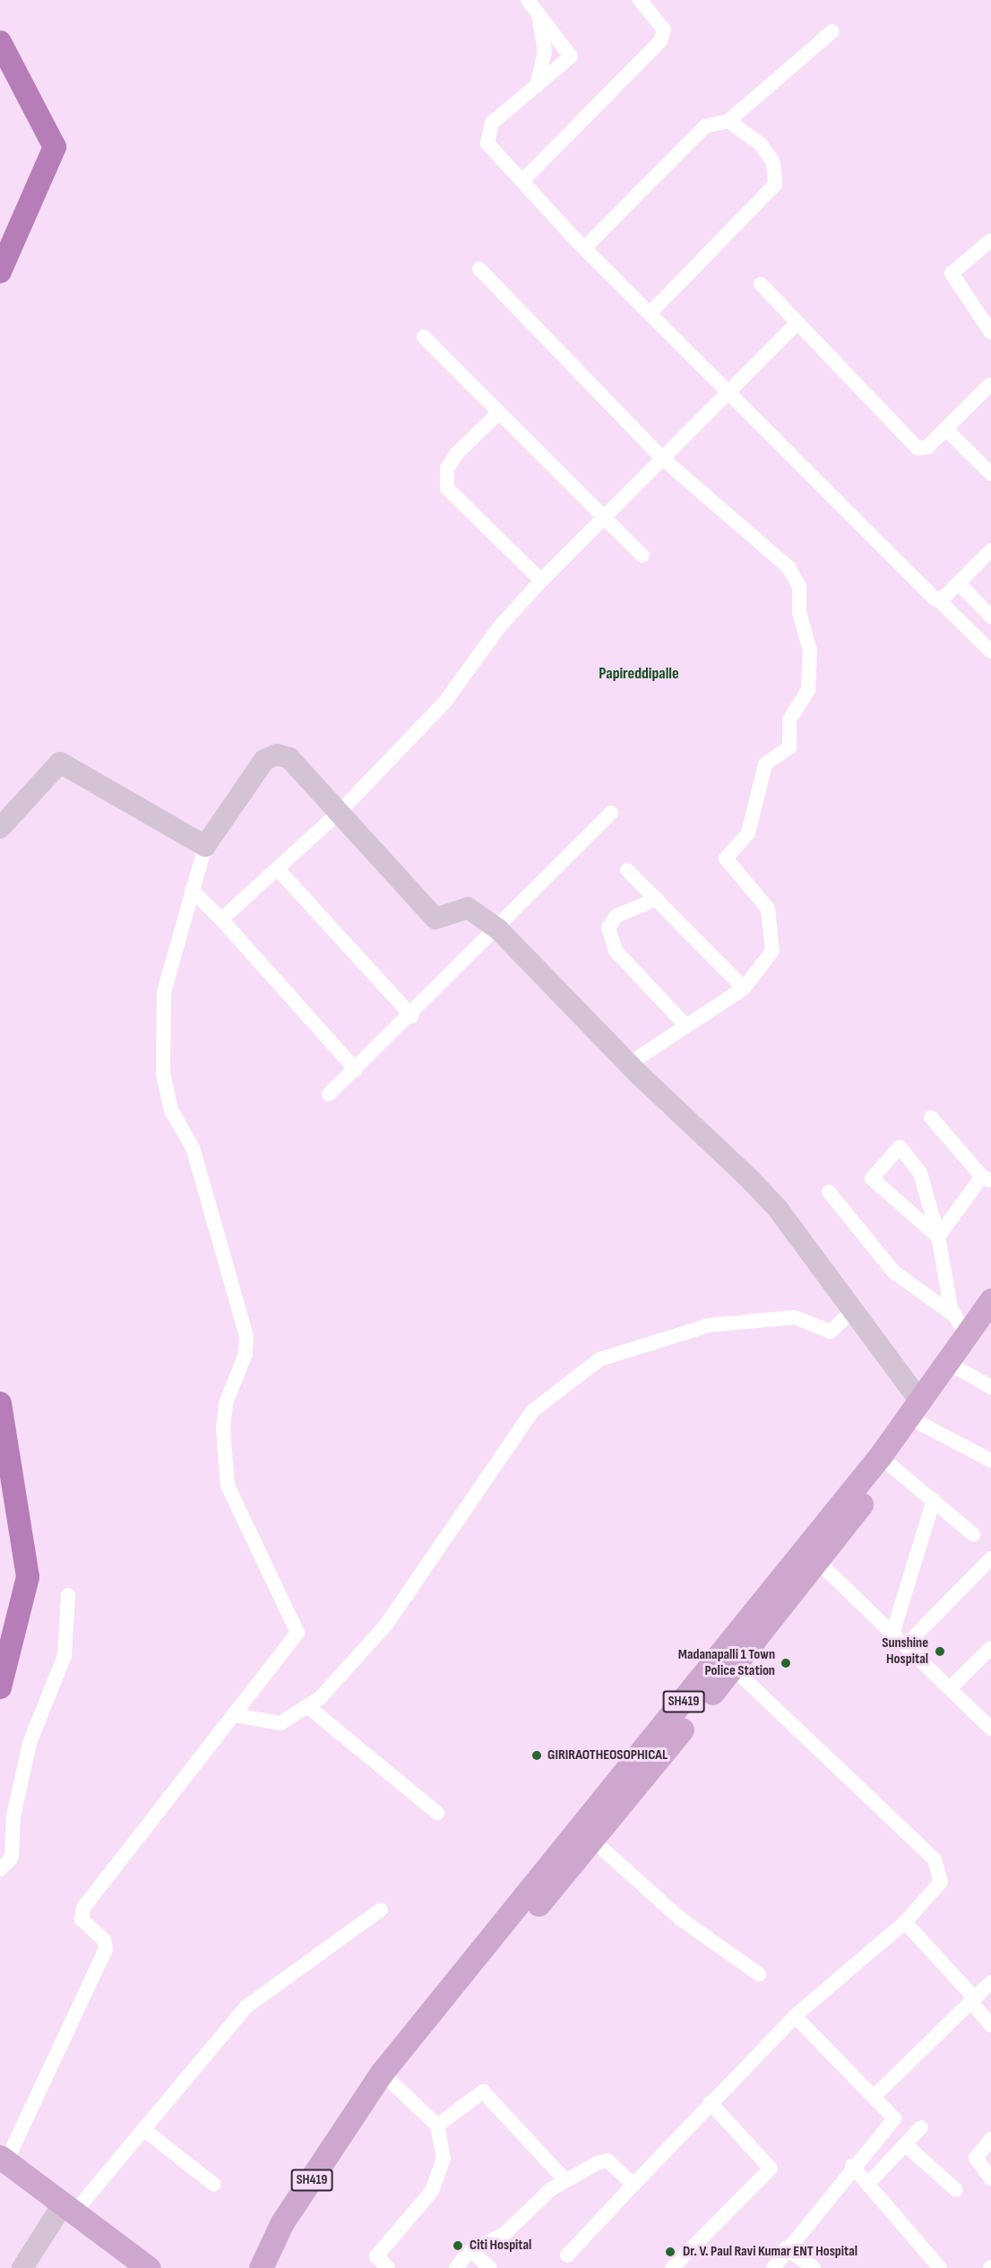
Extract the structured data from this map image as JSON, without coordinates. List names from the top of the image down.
{
  "streets": {
    "main road": ["SH419"]
  },
  "districts": ["Papireddipalle"],
  "places": [
    "Sunshine Hospital",
    "Madanapalli 1 Town Police Station",
    "GIRIRAOTHEOSOPHICAL",
    "Citi Hospital",
    "Dr. V. Paul Ravi Kumar ENT Hospital"
  ]
}
